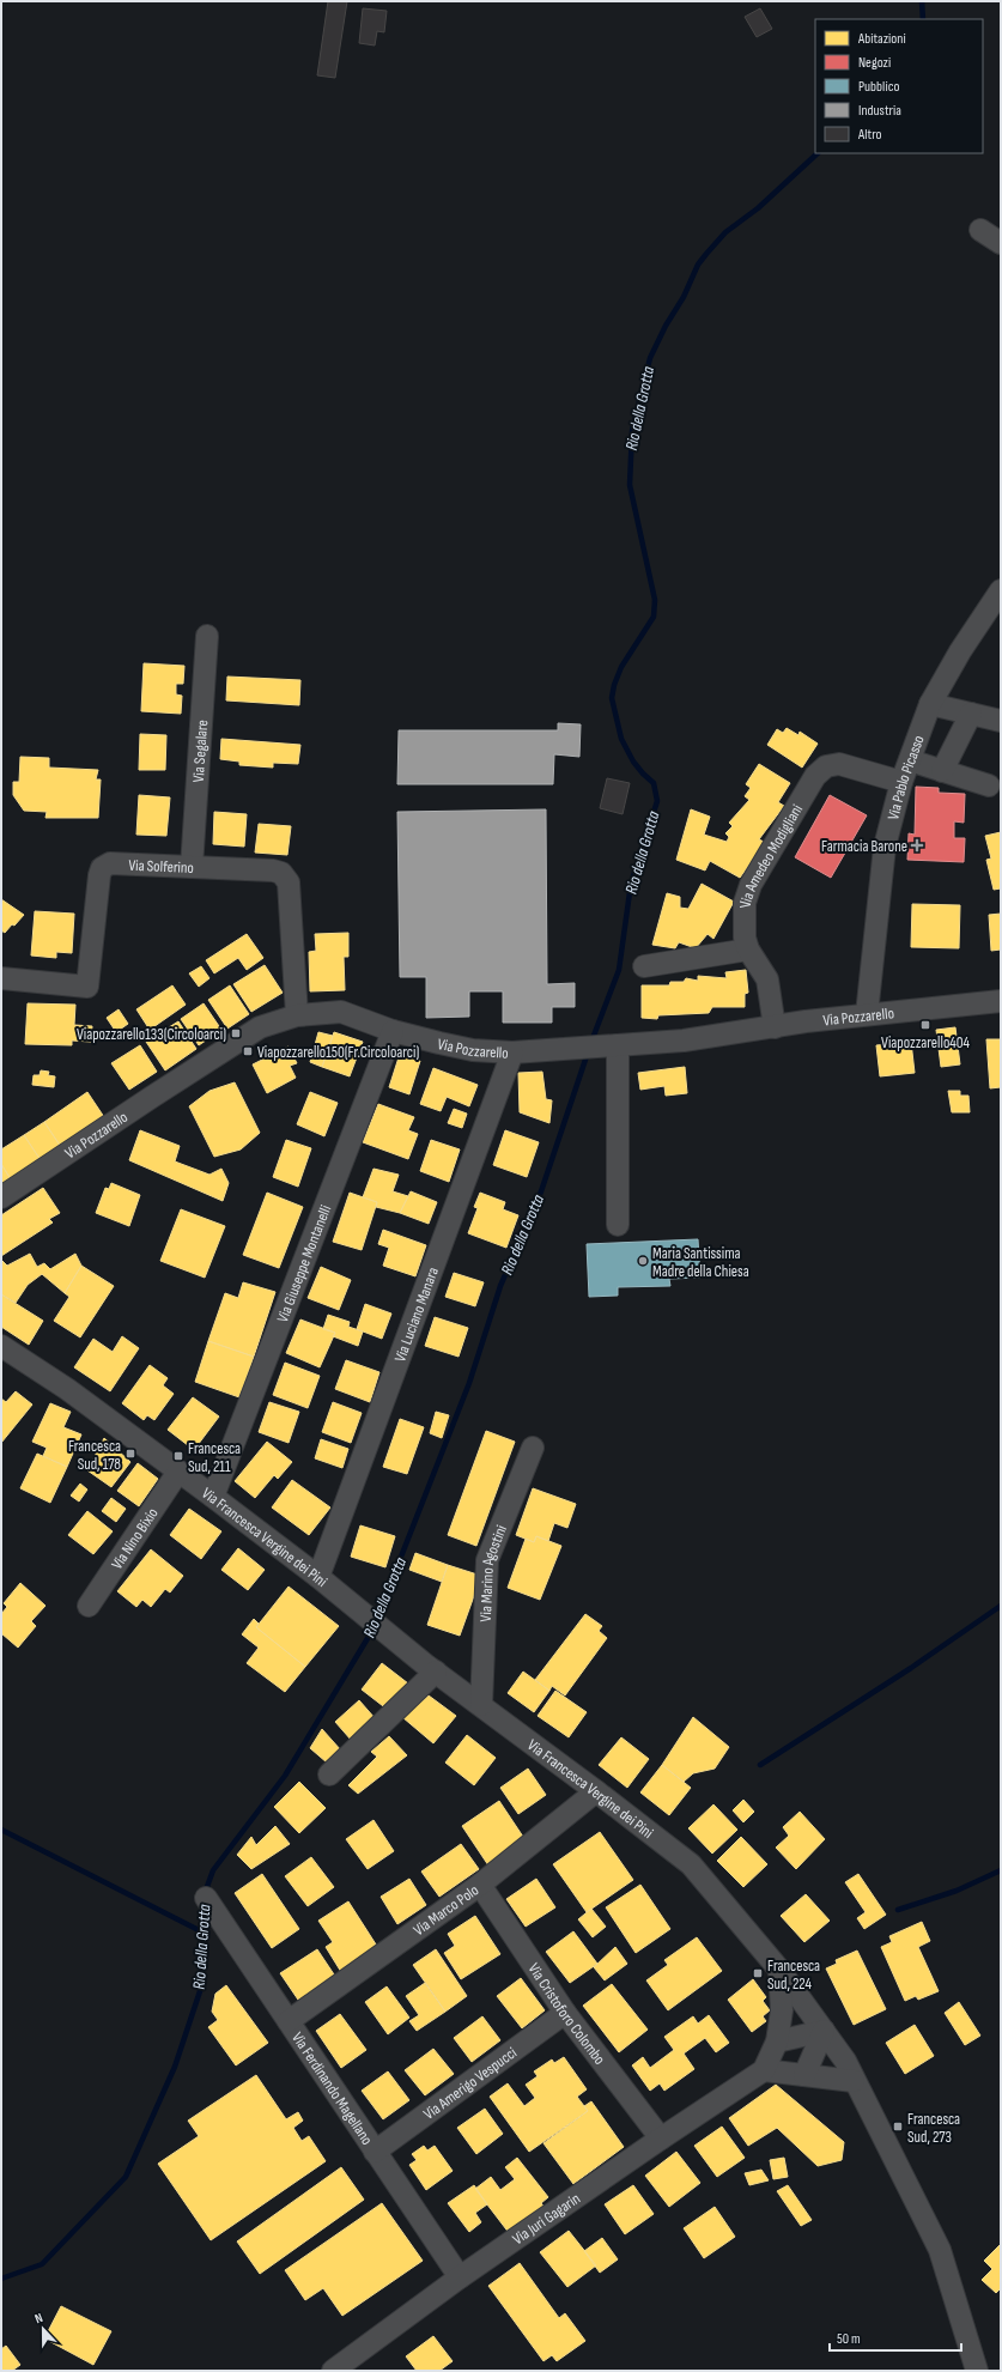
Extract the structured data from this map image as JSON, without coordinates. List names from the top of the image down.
{
  "streets": {
    "street": [
      "Via Segalare",
      "Via Pablo Picasso",
      "Via Amedeo Modigliani",
      "Via Solferino",
      "Via Pozzarello",
      "Via Giuseppe Montanelli",
      "Via Luciano Manara",
      "Via Francesca Vergine dei Pini",
      "Via Nino Bixio",
      "Via Marino Agostini",
      "Via Marco Polo",
      "Via Cristoforo Colombo",
      "Via Amerigo Vespucci",
      "Via Ferdinando Magellano",
      "Via Juri Gagarin"
    ]
  },
  "crossings": [
    ["Via Segalare", "Via Solferino"],
    ["Via Pablo Picasso", "Via Amedeo Modigliani"],
    ["Via Pablo Picasso", "Via Pozzarello"],
    ["Via Amedeo Modigliani", "Via Pozzarello"],
    ["Via Solferino", "Via Pozzarello"],
    ["Via Pozzarello", "Via Giuseppe Montanelli"],
    ["Via Pozzarello", "Via Luciano Manara"],
    ["Via Giuseppe Montanelli", "Via Francesca Vergine dei Pini"],
    ["Via Luciano Manara", "Via Francesca Vergine dei Pini"],
    ["Via Francesca Vergine dei Pini", "Via Nino Bixio"],
    ["Via Francesca Vergine dei Pini", "Via Marino Agostini"],
    ["Via Francesca Vergine dei Pini", "Via Marco Polo"],
    ["Via Marco Polo", "Via Cristoforo Colombo"],
    ["Via Marco Polo", "Via Ferdinando Magellano"],
    ["Via Cristoforo Colombo", "Via Amerigo Vespucci"],
    ["Via Cristoforo Colombo", "Via Juri Gagarin"],
    ["Via Amerigo Vespucci", "Via Ferdinando Magellano"],
    ["Via Ferdinando Magellano", "Via Juri Gagarin"]
  ],
  "water": ["Rio della Grotta"],
  "places": {
    "health": ["Farmacia Barone"],
    "transit": [
      "Viapozzarello404",
      "Viapozzarello133(Circoloarci)",
      "Viapozzarello150(Fr.Circoloarci)",
      "Francesca Sud, 178",
      "Francesca Sud, 211",
      "Francesca Sud, 224",
      "Francesca Sud, 273"
    ],
    "other": ["Maria Santissima Madre della Chiesa"]
  },
  "legend": [
    "Abitazioni",
    "Negozi",
    "Pubblico",
    "Industria",
    "Altro"
  ],
  "scale_bar": "50 m",
  "north": "top"
}
